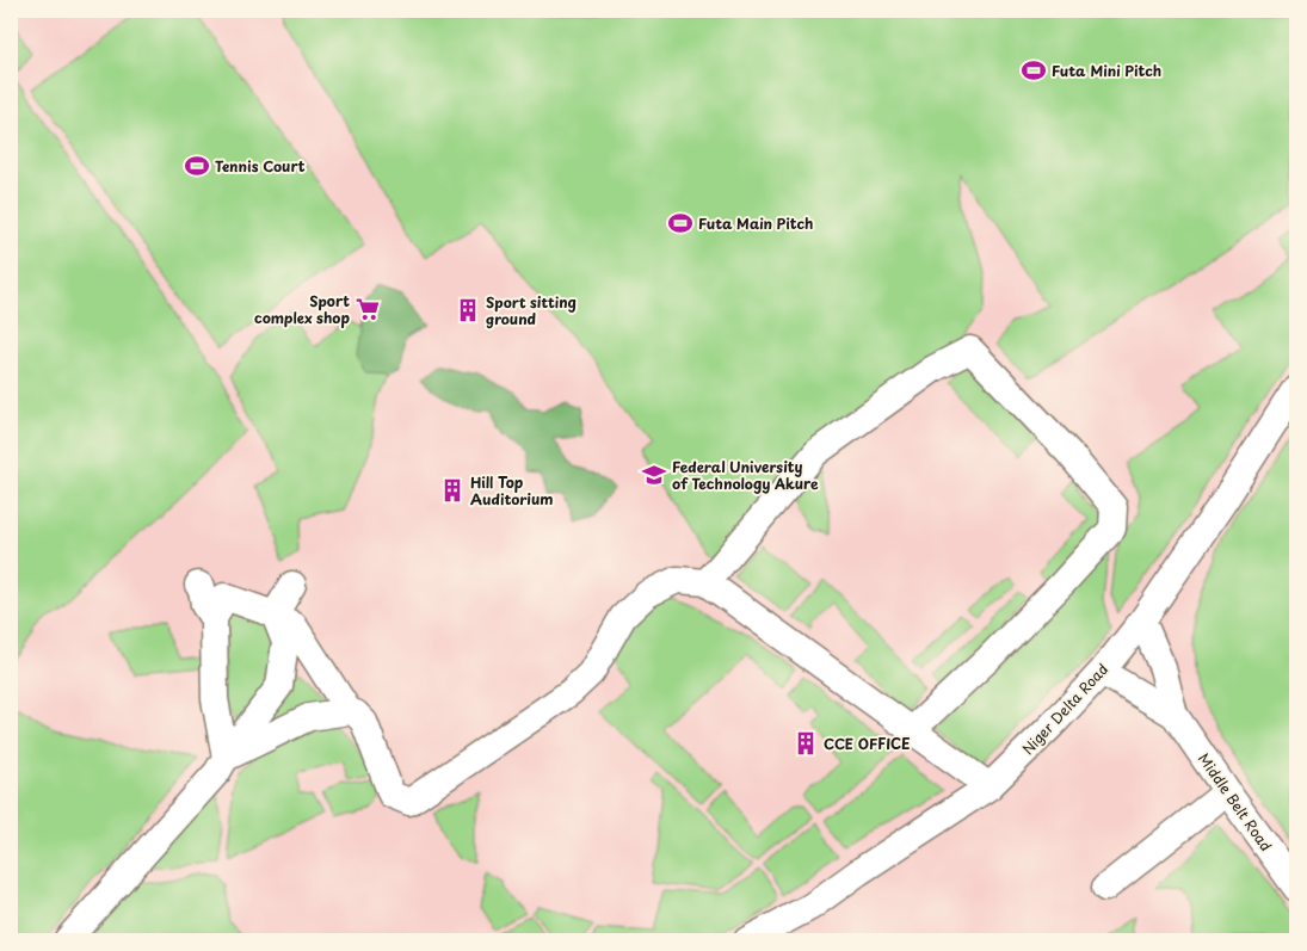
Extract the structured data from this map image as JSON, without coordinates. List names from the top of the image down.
{
  "streets": {
    "street": ["Niger Delta Road", "Middle Belt Road"]
  },
  "crossings": [
    ["Niger Delta Road", "Middle Belt Road"]
  ],
  "places": {
    "sports": ["Futa Mini Pitch", "Tennis Court", "Futa Main Pitch"],
    "supermarket": ["Sport complex shop"],
    "building": ["Sport sitting ground", "Hill Top Auditorium", "CCE OFFICE"],
    "school or university": ["Federal University of Technology Akure"]
  }
}
